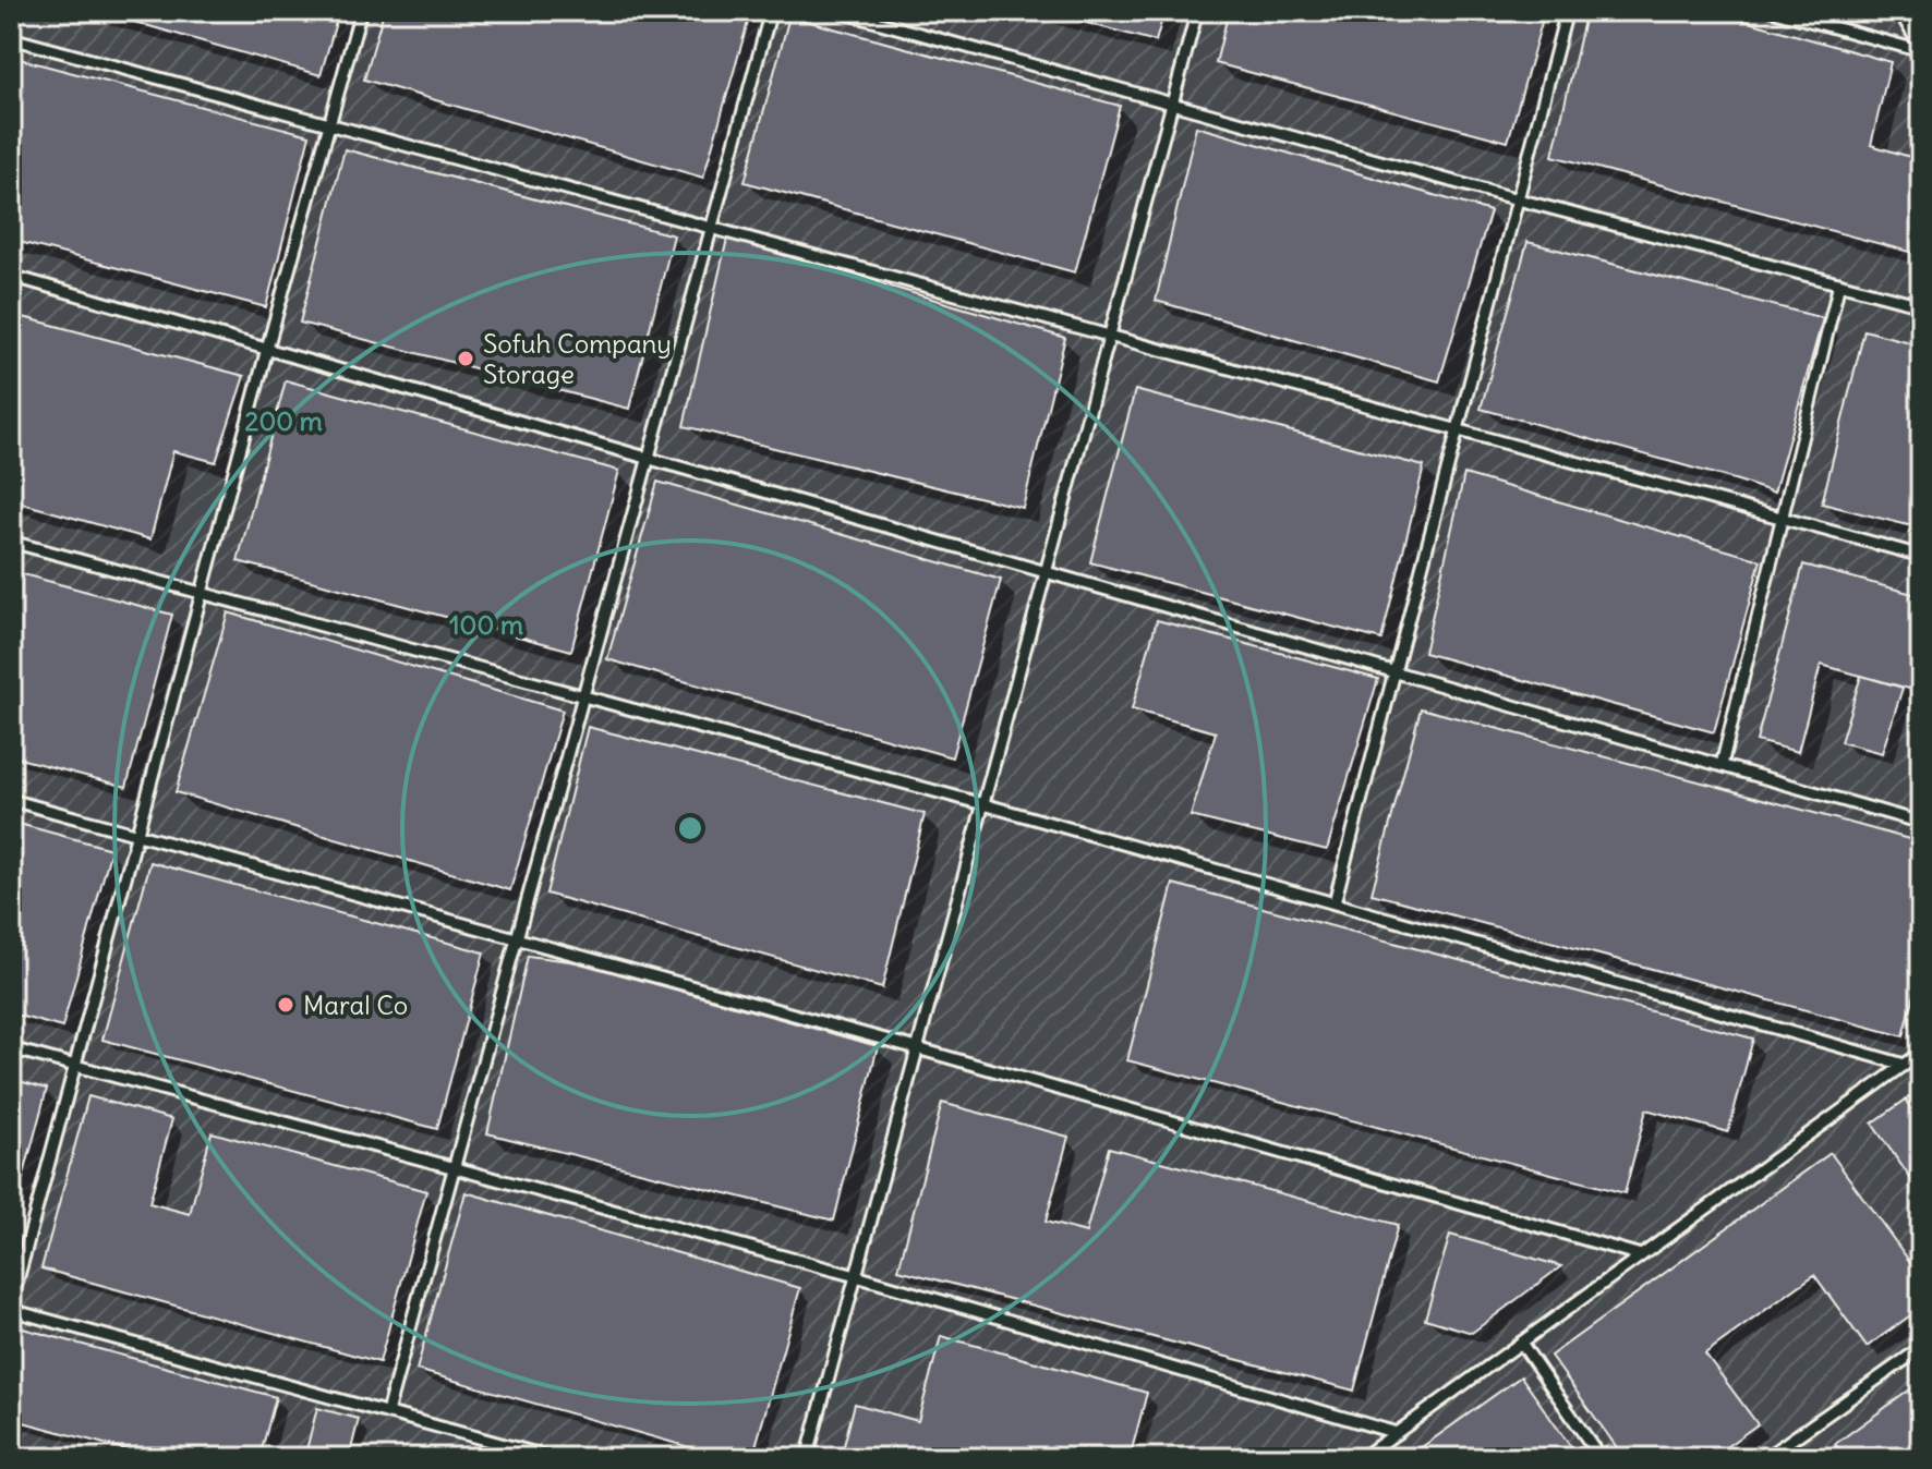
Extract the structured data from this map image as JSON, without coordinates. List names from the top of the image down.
{
  "places": ["Sofuh Company Storage", "Maral Co"],
  "rings": ["200 m", "100 m"]
}
